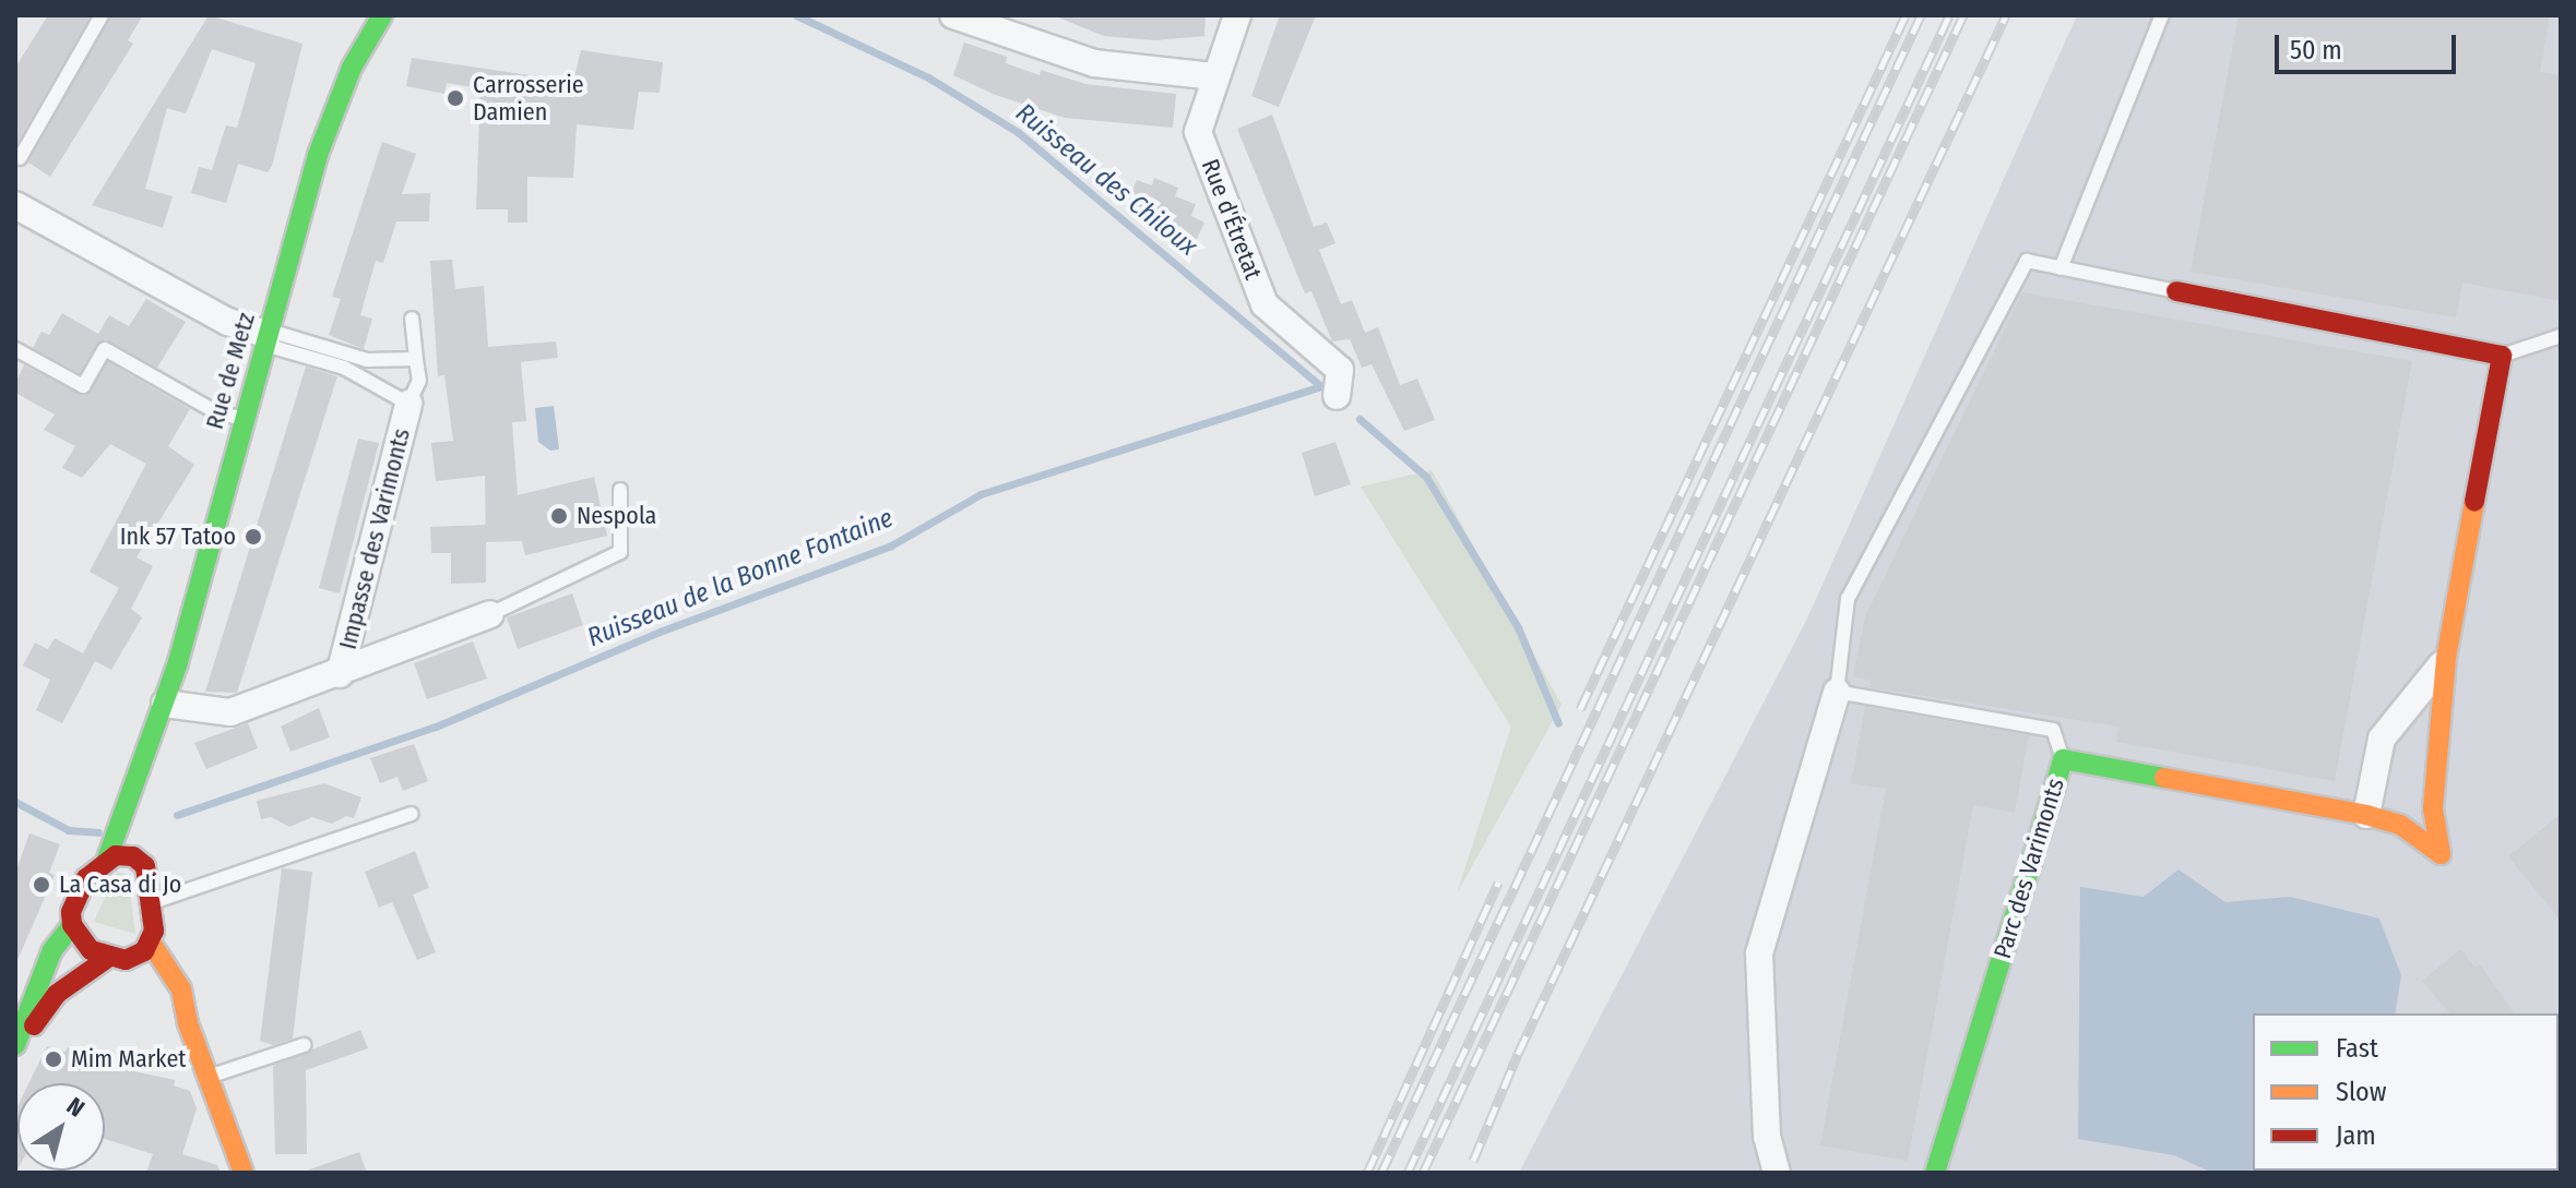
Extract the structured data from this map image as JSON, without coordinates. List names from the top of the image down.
{
  "streets": {
    "street": [
      "Rue d'Étretat",
      "Rue de Metz",
      "Impasse des Varimonts",
      "Parc des Varimonts"
    ]
  },
  "crossings": [
    ["Rue de Metz", "Impasse des Varimonts"]
  ],
  "water": ["Ruisseau des Chiloux", "Ruisseau de la Bonne Fontaine"],
  "places": [
    "Carrosserie Damien",
    "Nespola",
    "Ink 57 Tatoo",
    "La Casa di Jo",
    "Mim Market"
  ],
  "legend": ["Fast", "Slow", "Jam"],
  "scale_bar": "50 m",
  "north": "top right"
}
